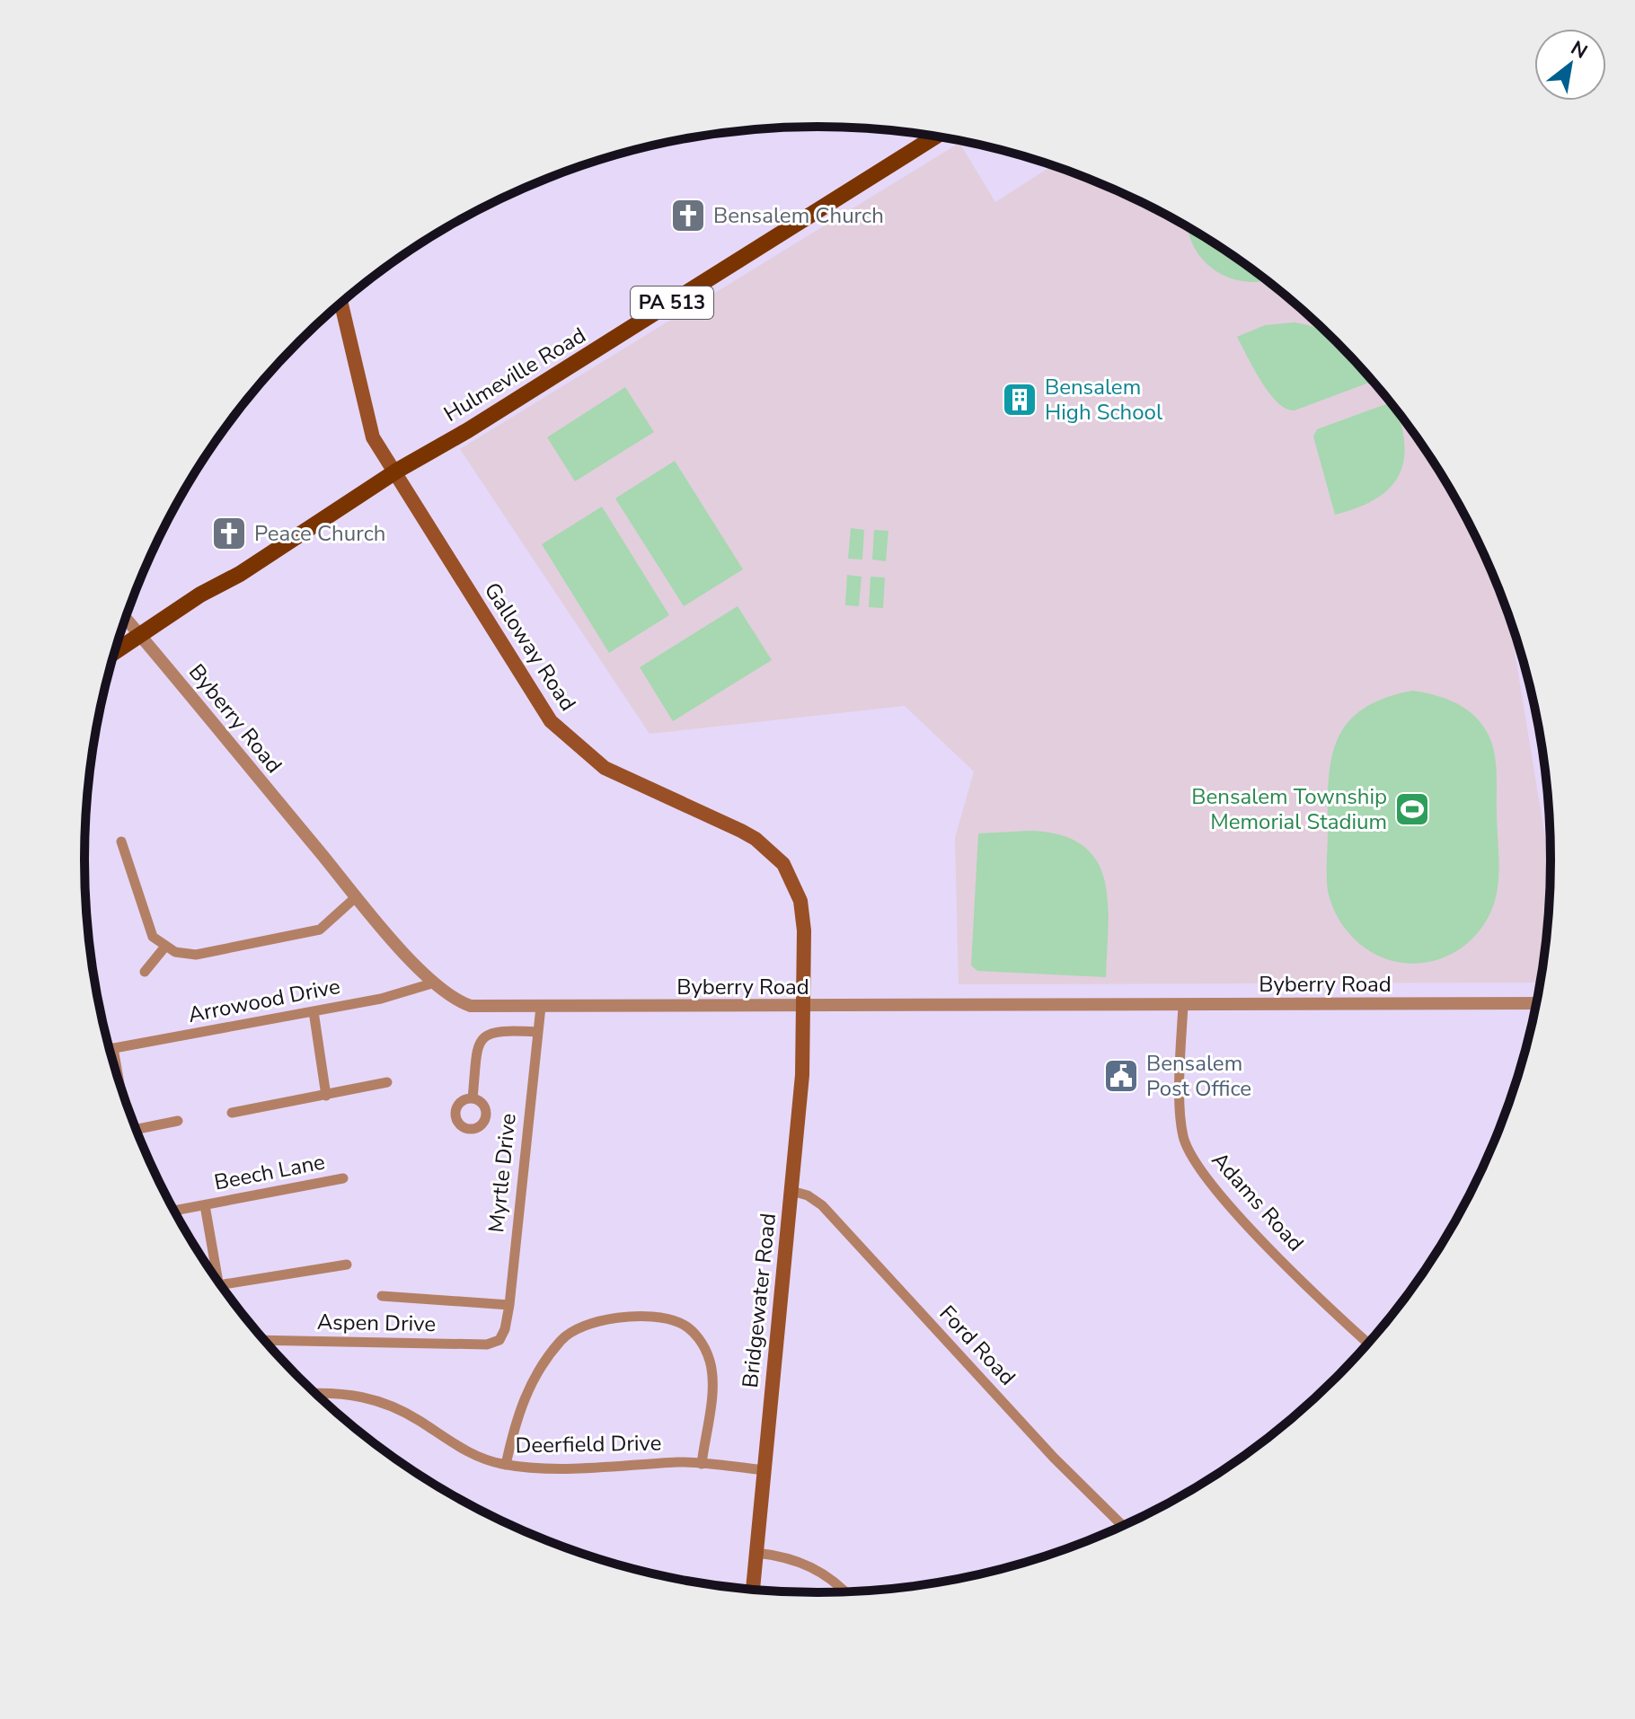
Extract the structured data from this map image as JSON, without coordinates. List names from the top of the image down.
{
  "streets": {
    "main road": [
      "PA 513",
      "Hulmeville Road",
      "Galloway Road",
      "Bridgewater Road"
    ],
    "street": [
      "Byberry Road",
      "Arrowood Drive",
      "Beech Lane",
      "Myrtle Drive",
      "Adams Road",
      "Aspen Drive",
      "Ford Road",
      "Deerfield Drive"
    ]
  },
  "crossings": [
    ["Hulmeville Road", "Galloway Road"],
    ["Hulmeville Road", "Byberry Road"],
    ["Galloway Road", "Byberry Road"],
    ["Galloway Road", "Bridgewater Road"],
    ["Byberry Road", "Arrowood Drive"],
    ["Byberry Road", "Myrtle Drive"],
    ["Byberry Road", "Adams Road"],
    ["Byberry Road", "Bridgewater Road"],
    ["Myrtle Drive", "Aspen Drive"],
    ["Bridgewater Road", "Ford Road"],
    ["Bridgewater Road", "Deerfield Drive"]
  ],
  "places": {
    "church": ["Bensalem Church", "Peace Church"],
    "building": ["Bensalem High School"],
    "sports": ["Bensalem Township Memorial Stadium"],
    "public building": ["Bensalem Post Office"]
  },
  "north": "top right"
}
